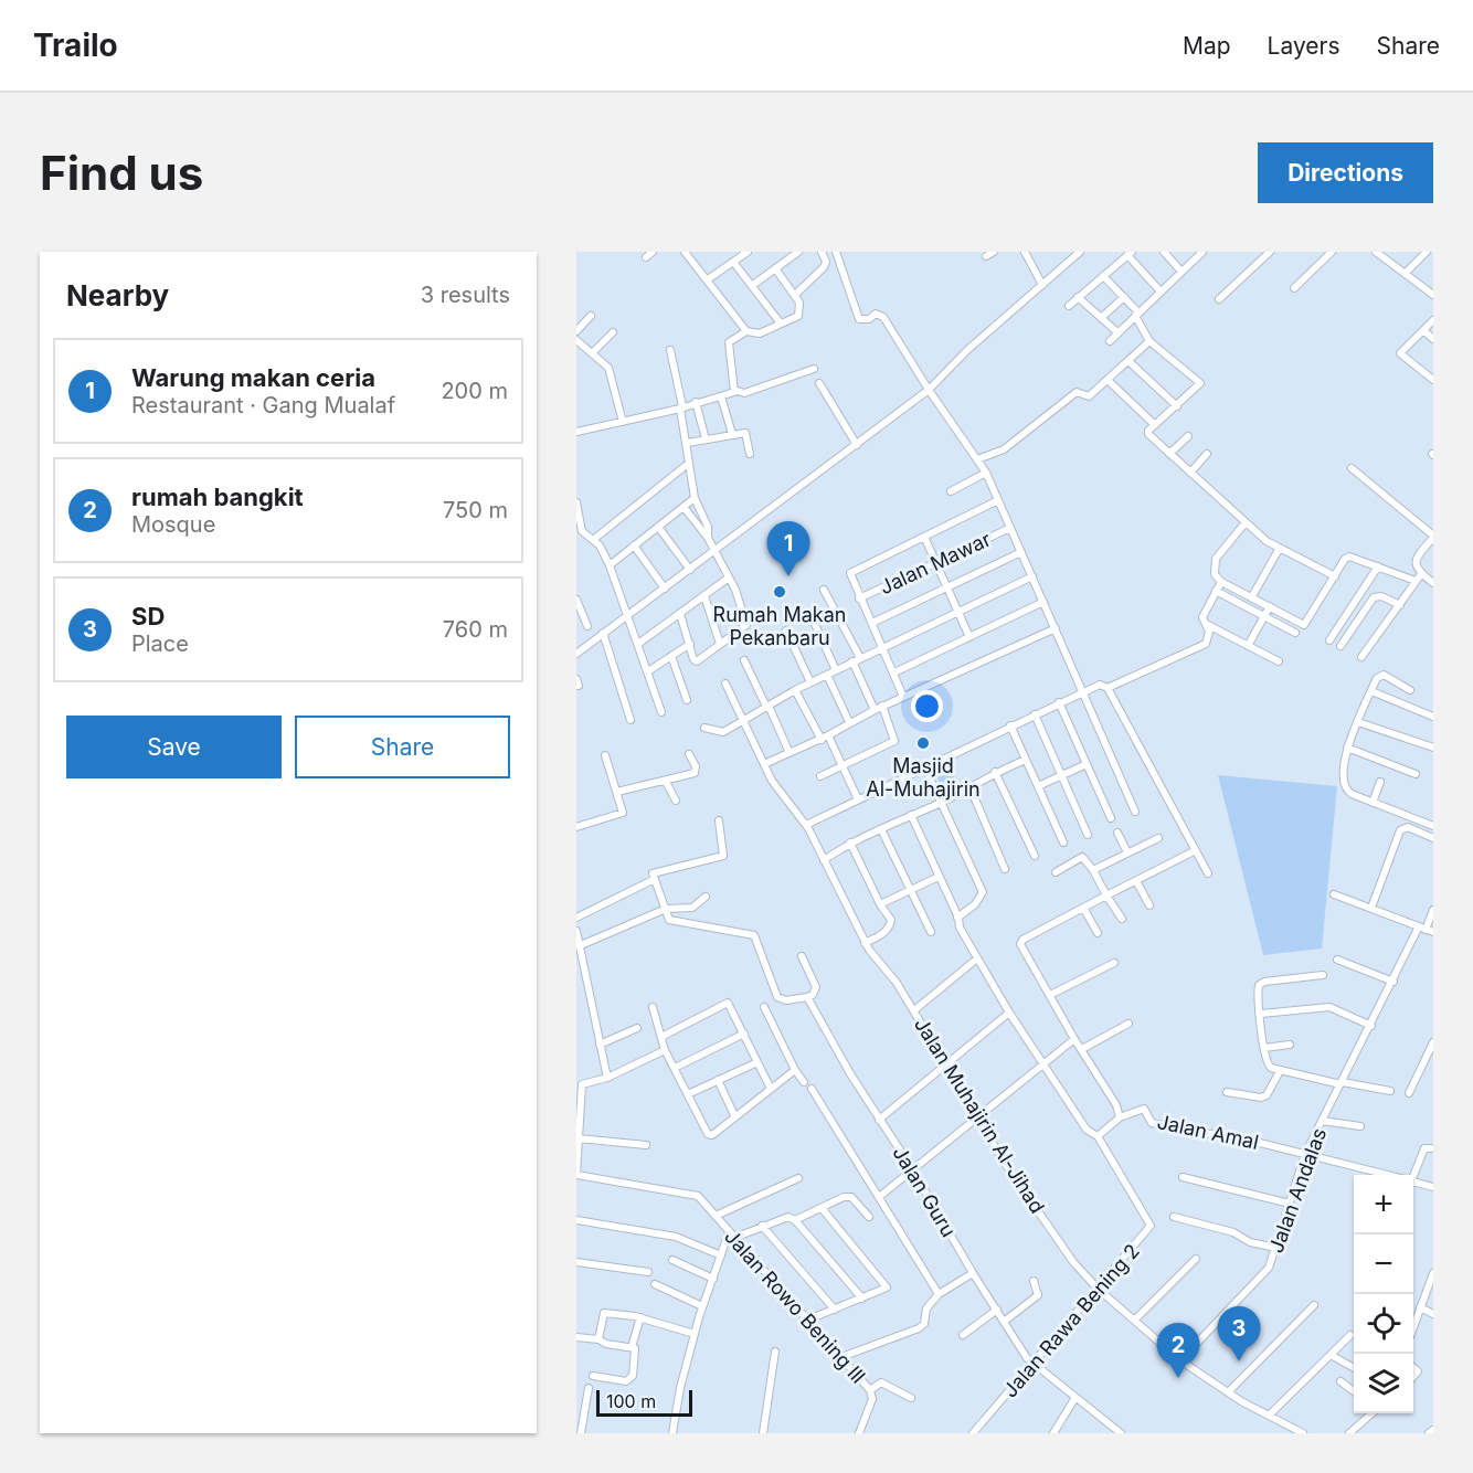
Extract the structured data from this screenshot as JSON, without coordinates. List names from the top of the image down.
{
  "streets": {
    "street": [
      "Jalan Mawar",
      "Jalan Muhajirin Al-Jihad",
      "Jalan Amal",
      "Jalan Andalas",
      "Jalan Guru",
      "Jalan Rowo Bening lll",
      "Jalan Rawa Bening 2"
    ]
  },
  "crossings": [
    ["Jalan Muhajirin Al-Jihad", "Jalan Andalas"],
    ["Jalan Muhajirin Al-Jihad", "Jalan Rawa Bening 2"],
    ["Jalan Amal", "Jalan Andalas"],
    ["Jalan Guru", "Jalan Rawa Bening 2"]
  ],
  "places": ["Rumah Makan Pekanbaru", "Masjid Al-Muhajirin"],
  "scale_bar": "100 m",
  "page": {
    "header": "Trailo",
    "nav": ["Map", "Layers", "Share"],
    "buttons": [
      "Directions",
      ["Save", "Share"]
    ],
    "title": "Find us",
    "heading": ["Nearby", "3 results"],
    "list": [
      {
        "mark": "1",
        "name": "Warung makan ceria",
        "note": "Restaurant · Gang Mualaf",
        "value": "200 m"
      },
      {
        "mark": "2",
        "name": "rumah bangkit",
        "note": "Mosque",
        "value": "750 m"
      },
      {
        "mark": "3",
        "name": "SD",
        "note": "Place",
        "value": "760 m"
      }
    ],
    "pins": ["1", "3", "2"],
    "map_buttons": ["+", "−"],
    "scale": "100 m"
  }
}
